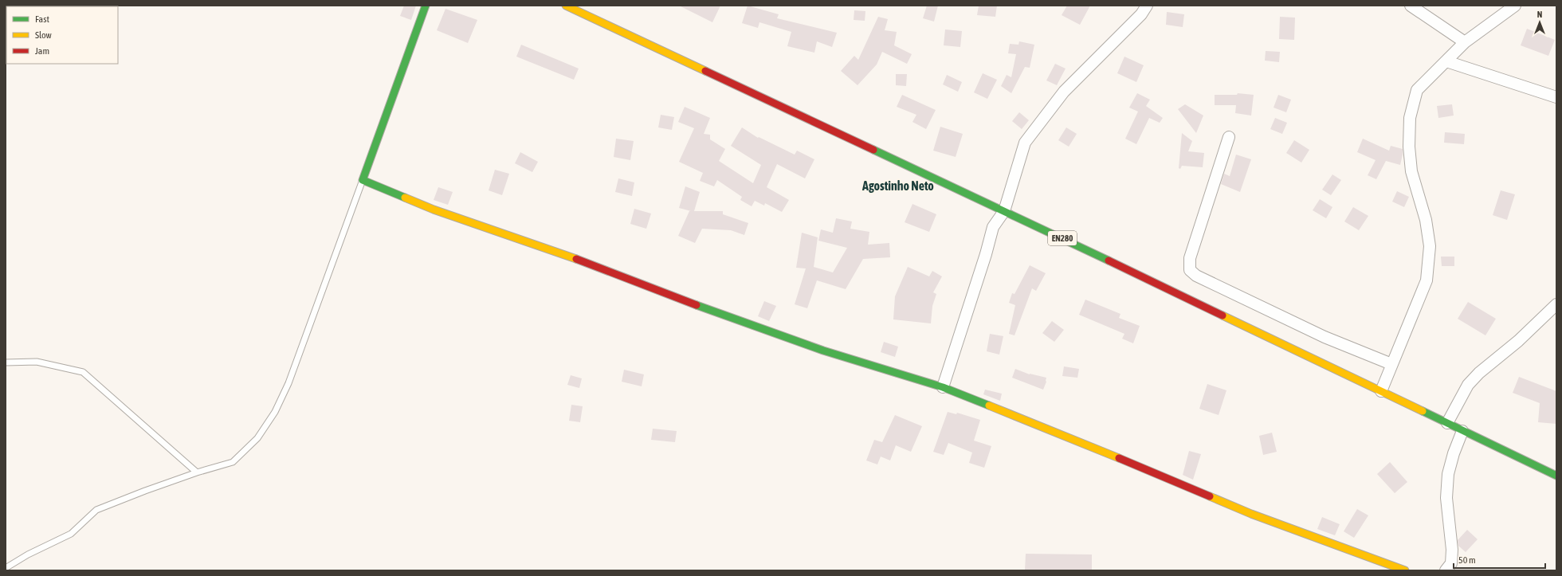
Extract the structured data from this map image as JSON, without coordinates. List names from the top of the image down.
{
  "streets": {
    "street": ["EN280"]
  },
  "districts": ["Agostinho Neto"],
  "legend": ["Fast", "Slow", "Jam"],
  "scale_bar": "50 m",
  "north": "top"
}
